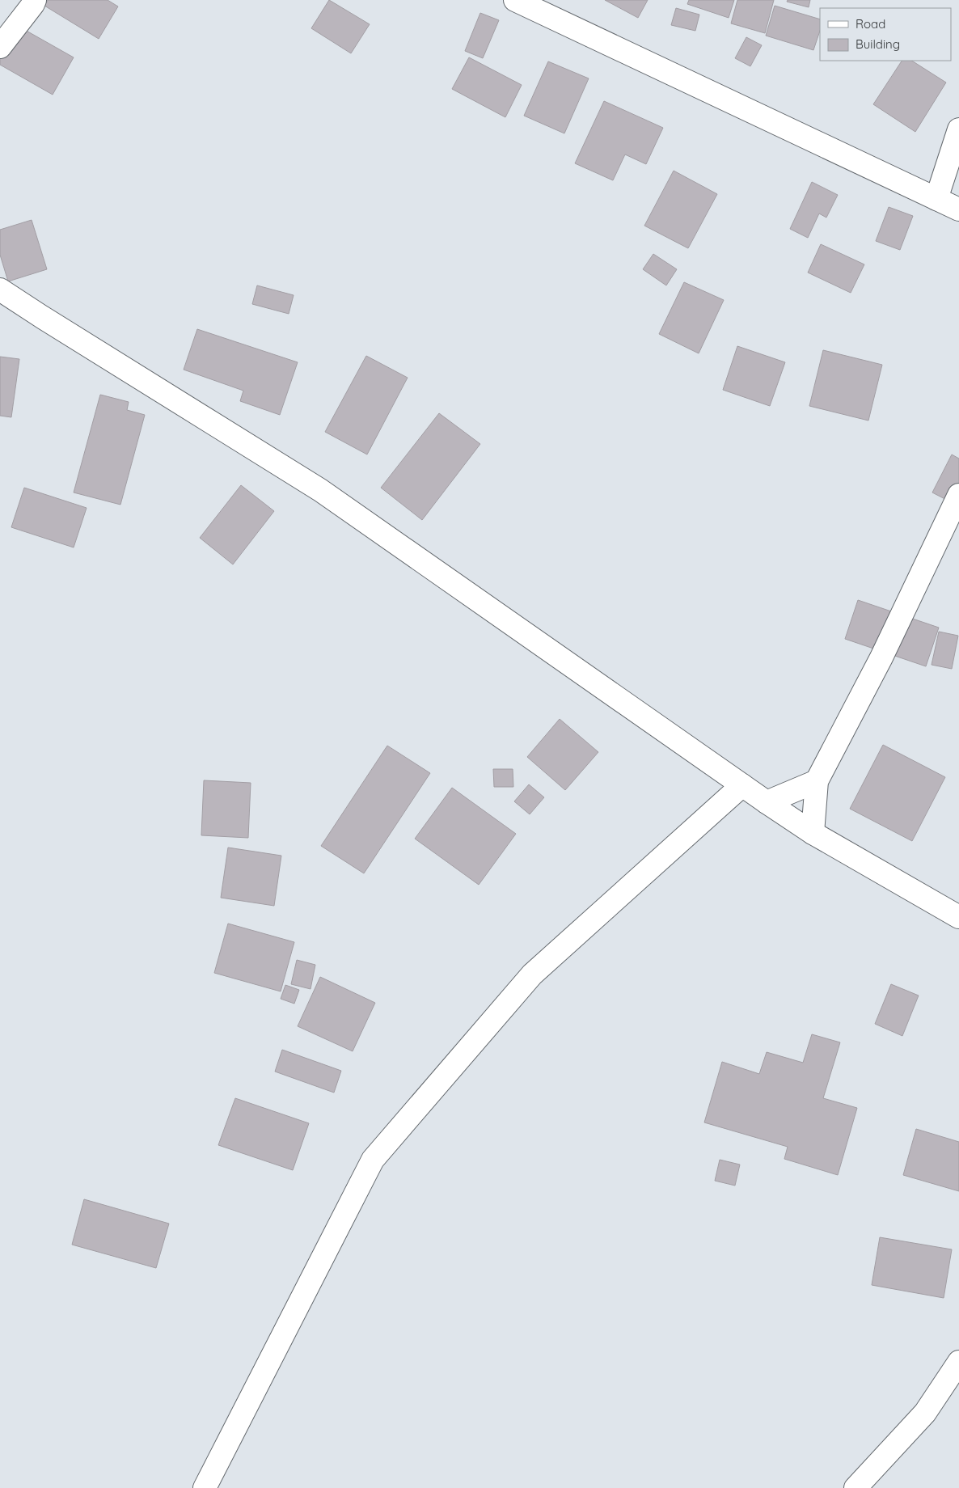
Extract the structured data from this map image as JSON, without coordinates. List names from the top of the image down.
{
  "legend": ["Road", "Building"]
}
